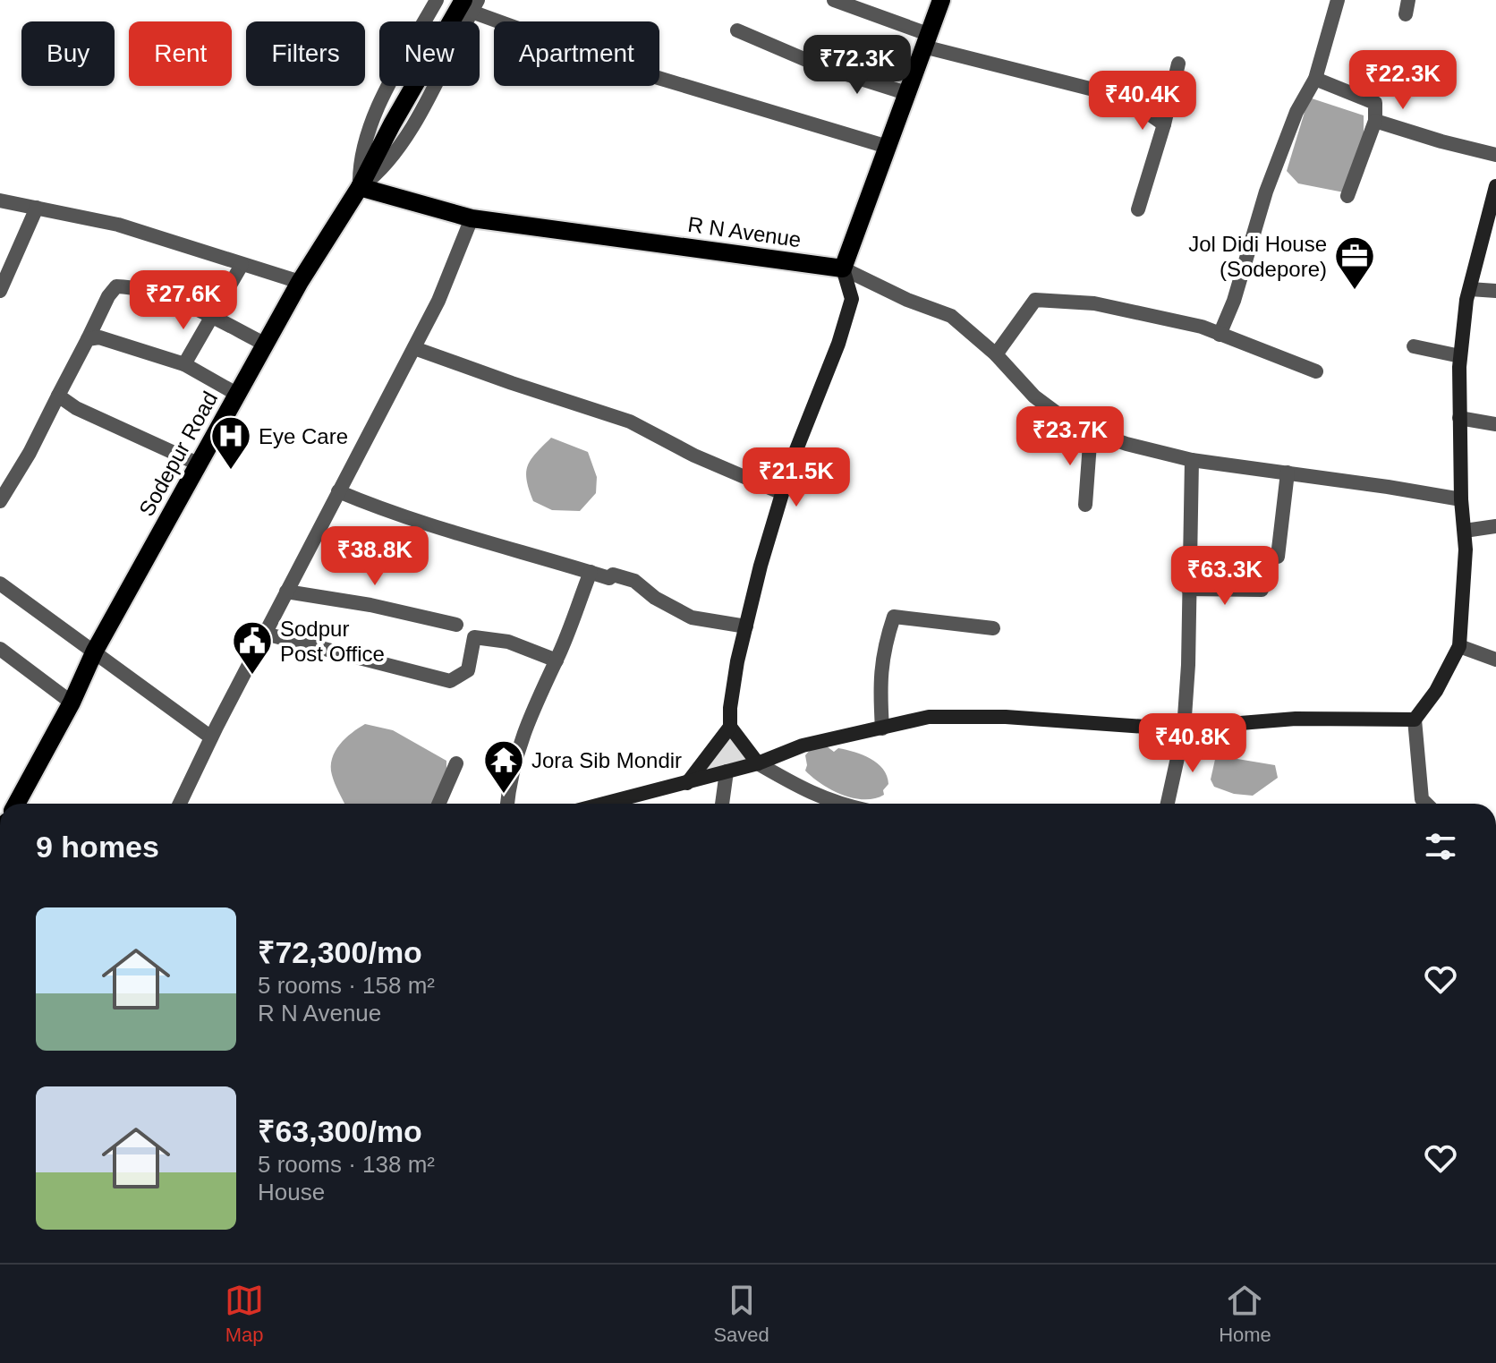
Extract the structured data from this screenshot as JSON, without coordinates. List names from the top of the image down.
{
  "streets": {
    "main road": ["R N Avenue", "Sodepur Road"]
  },
  "crossings": [
    ["R N Avenue", "Sodepur Road"]
  ],
  "places": {
    "office": ["Jol Didi House (Sodepore)"],
    "hospital": ["Eye Care"],
    "public building": ["Sodpur Post Office"],
    "temple": ["Jora Sib Mondir"]
  },
  "page": {
    "chip": [
      "Buy",
      "Rent",
      "Filters",
      "New",
      "Apartment"
    ],
    "price": [
      "₹72.3K",
      "₹22.3K",
      "₹40.4K",
      "₹27.6K",
      "₹23.7K",
      "₹21.5K",
      "₹38.8K",
      "₹63.3K",
      "₹40.8K"
    ],
    "heading": "9 homes",
    "list": [
      {
        "name": "₹72,300/mo",
        "note": "5 rooms · 158 m² · R N Avenue"
      },
      {
        "name": "₹63,300/mo",
        "note": "5 rooms · 138 m² · House"
      }
    ],
    "tabs": ["Map", "Saved", "Home"]
  }
}
